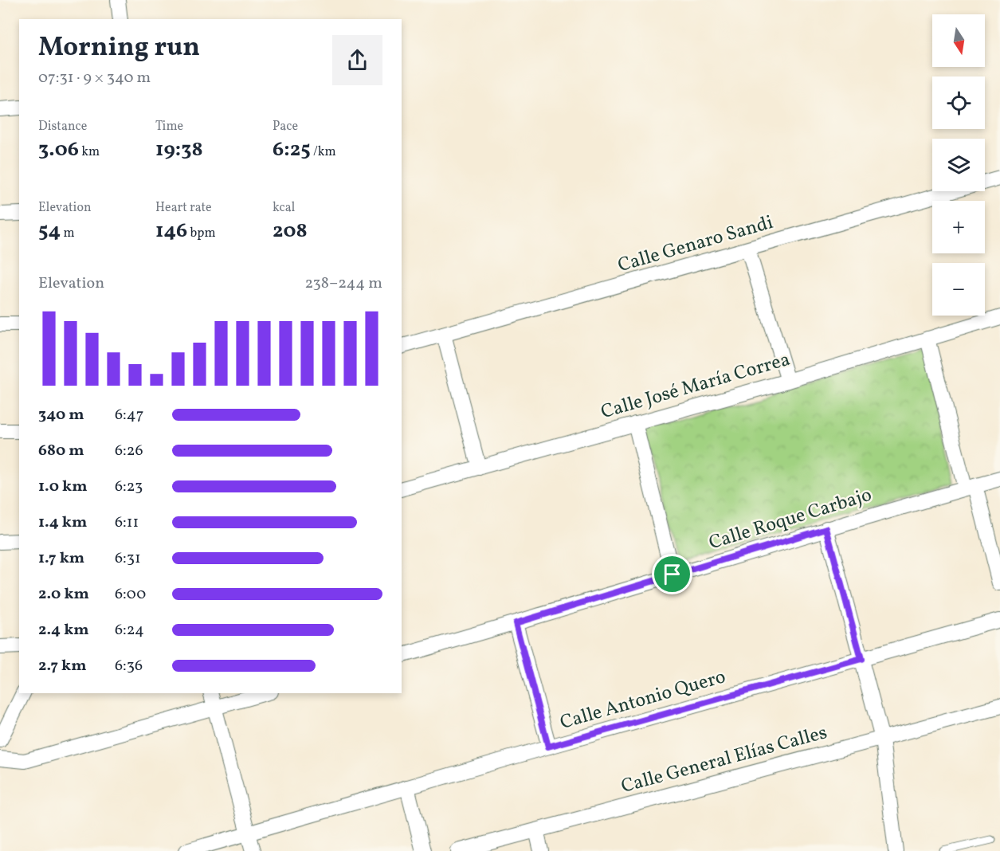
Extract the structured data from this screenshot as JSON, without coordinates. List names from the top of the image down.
{
  "streets": {
    "street": [
      "Calle Genaro Sandi",
      "Calle José María Correa",
      "Calle Roque Carbajo",
      "Calle Antonio Quero",
      "Calle General Elías Calles"
    ]
  },
  "north": "bottom",
  "page": {
    "map_buttons": ["+", "−"],
    "heading": ["Morning run", "07:31 · 9 × 340 m"],
    "stats": [
      ["Distance", "3.06 km"],
      ["Time", "19:38"],
      ["Pace", "6:25 /km"],
      ["Elevation", "54 m"],
      ["Heart rate", "146 bpm"],
      ["kcal", "208"]
    ],
    "chart": ["Elevation", "238–244 m"],
    "list": [
      {
        "name": "340 m",
        "note": "6:47"
      },
      {
        "name": "680 m",
        "note": "6:26"
      },
      {
        "name": "1.0 km",
        "note": "6:23"
      },
      {
        "name": "1.4 km",
        "note": "6:11"
      },
      {
        "name": "1.7 km",
        "note": "6:31"
      },
      {
        "name": "2.0 km",
        "note": "6:00"
      },
      {
        "name": "2.4 km",
        "note": "6:24"
      },
      {
        "name": "2.7 km",
        "note": "6:36"
      }
    ]
  }
}
